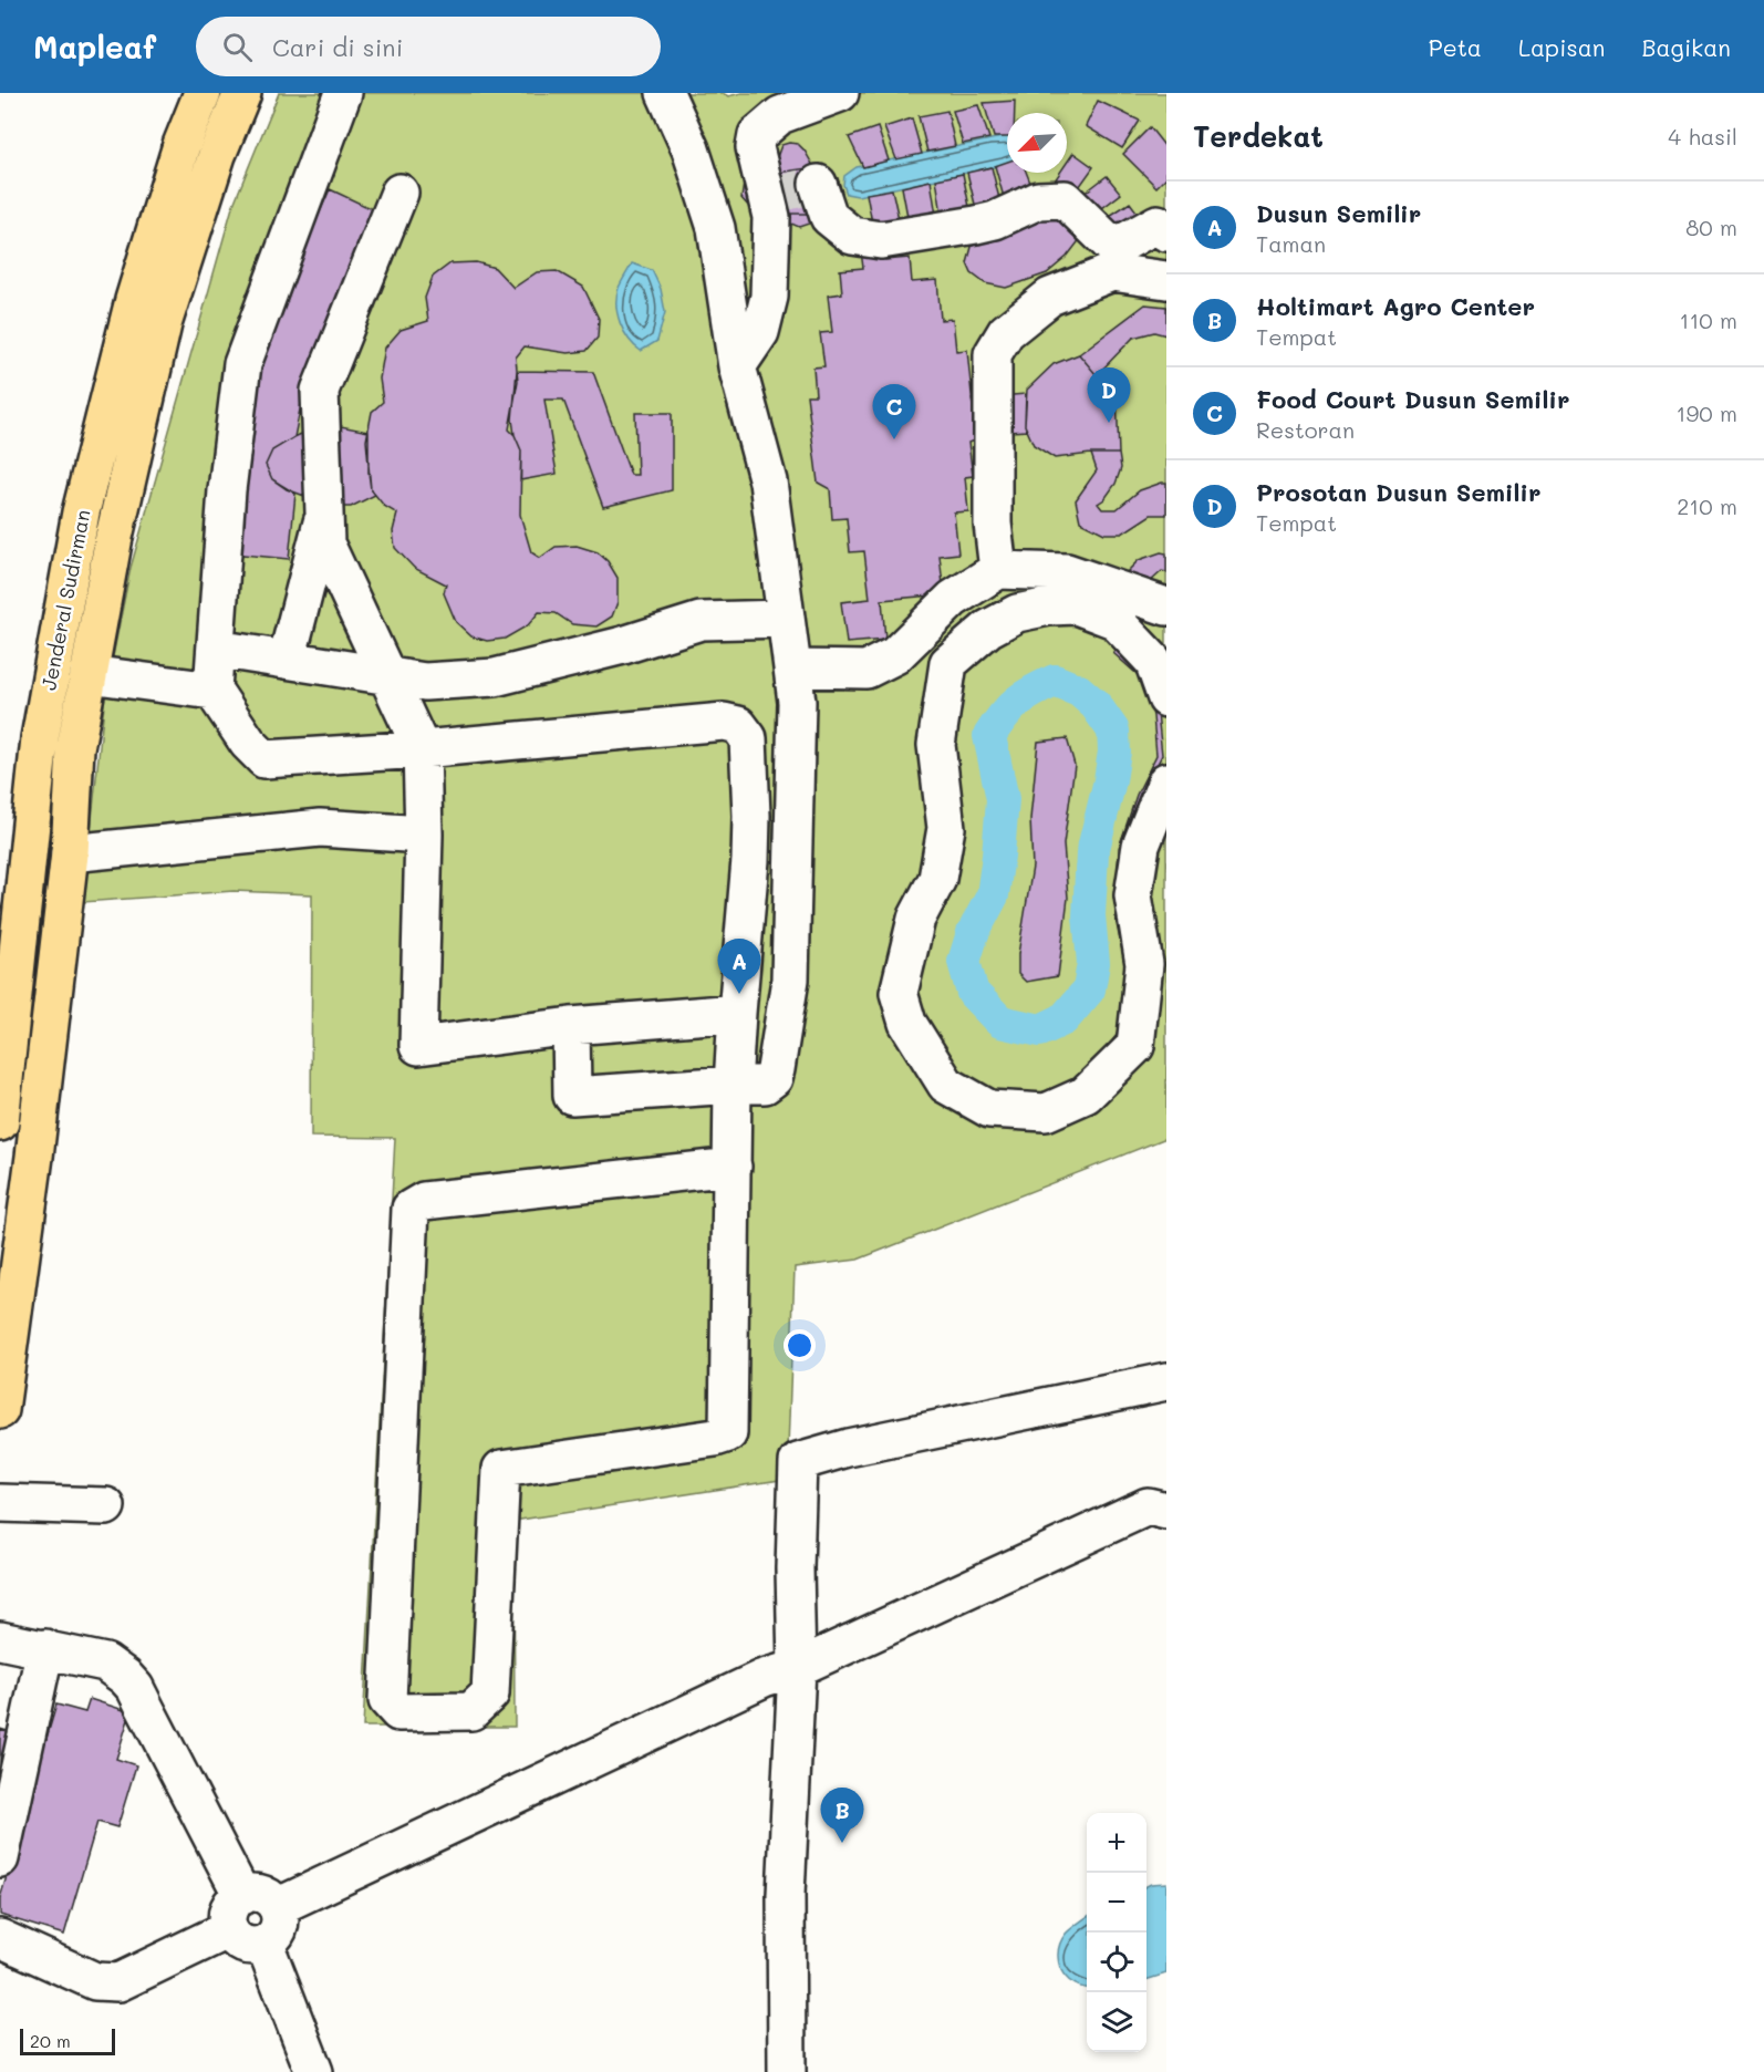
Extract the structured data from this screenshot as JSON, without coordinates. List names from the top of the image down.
{
  "streets": {
    "highway": ["Jenderal Sudirman"]
  },
  "scale_bar": "20 m",
  "north": "bottom left",
  "page": {
    "header": "Mapleaf",
    "search": "Cari di sini",
    "nav": ["Peta", "Lapisan", "Bagikan"],
    "heading": ["Terdekat", "4 hasil"],
    "list": [
      {
        "mark": "A",
        "name": "Dusun Semilir",
        "note": "Taman",
        "value": "80 m"
      },
      {
        "mark": "B",
        "name": "Holtimart Agro Center",
        "note": "Tempat",
        "value": "110 m"
      },
      {
        "mark": "C",
        "name": "Food Court Dusun Semilir",
        "note": "Restoran",
        "value": "190 m"
      },
      {
        "mark": "D",
        "name": "Prosotan Dusun Semilir",
        "note": "Tempat",
        "value": "210 m"
      }
    ],
    "pins": [
      "D",
      "C",
      "A",
      "B"
    ],
    "map_buttons": ["+", "−"],
    "scale": "20 m"
  }
}
